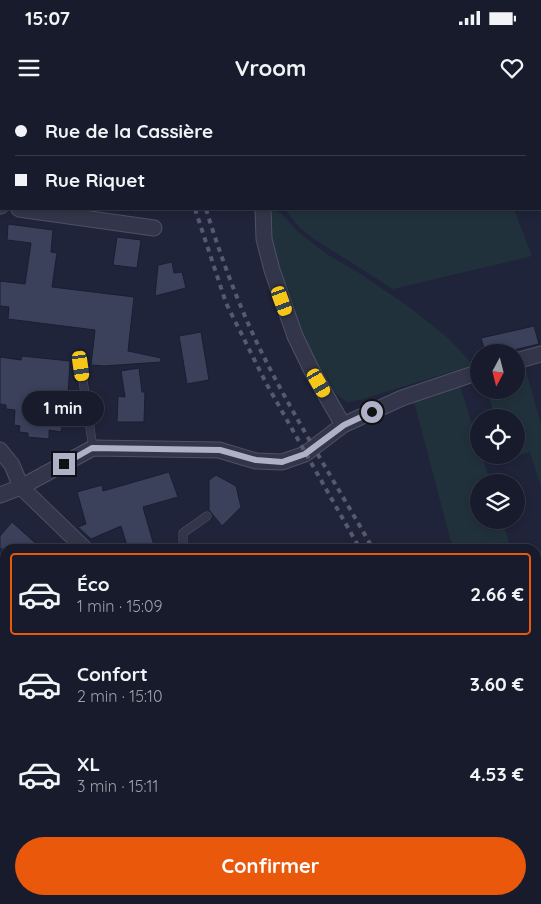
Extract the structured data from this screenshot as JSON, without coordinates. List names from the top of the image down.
{
  "north": "bottom",
  "page": {
    "status": "15:07",
    "header": "Vroom",
    "banner": ["Rue de la Cassière", "Rue Riquet"],
    "bubble": "1 min",
    "list": [
      {
        "name": "Éco",
        "note": "1 min · 15:09",
        "value": "2.66 €"
      },
      {
        "name": "Confort",
        "note": "2 min · 15:10",
        "value": "3.60 €"
      },
      {
        "name": "XL",
        "note": "3 min · 15:11",
        "value": "4.53 €"
      }
    ],
    "buttons": "Confirmer"
  }
}
